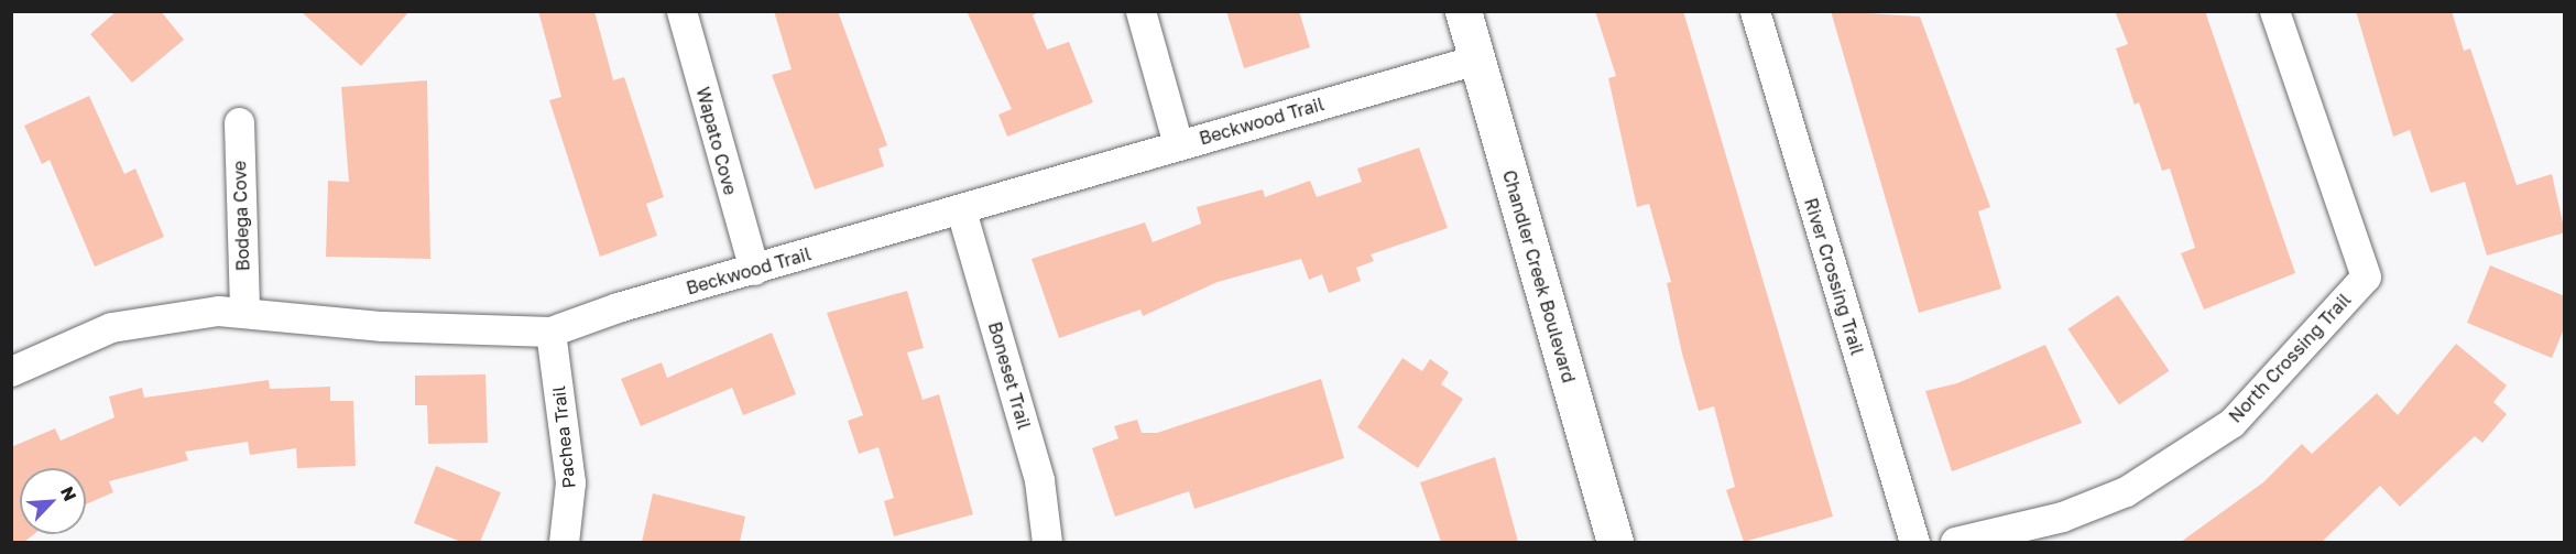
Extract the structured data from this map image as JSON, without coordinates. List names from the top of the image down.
{
  "streets": {
    "street": [
      "Beckwood Trail",
      "Wapato Cove",
      "Bodega Cove",
      "Chandler Creek Boulevard",
      "River Crossing Trail",
      "North Crossing Trail",
      "Boneset Trail",
      "Pachea Trail"
    ]
  },
  "crossings": [
    ["Beckwood Trail", "Wapato Cove"],
    ["Beckwood Trail", "Bodega Cove"],
    ["Beckwood Trail", "Chandler Creek Boulevard"],
    ["Beckwood Trail", "Boneset Trail"],
    ["Beckwood Trail", "Pachea Trail"]
  ],
  "north": "top right"
}
